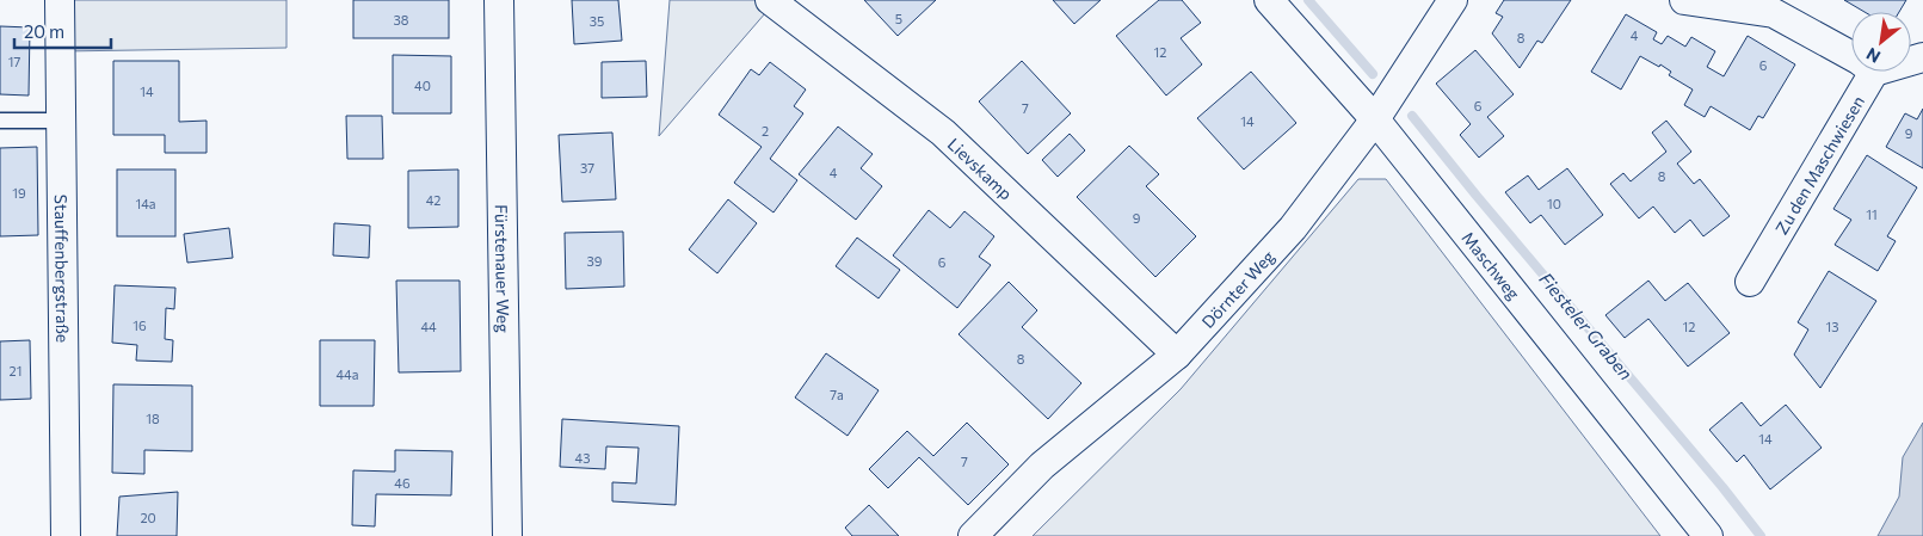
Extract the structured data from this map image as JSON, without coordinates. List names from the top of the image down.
{
  "streets": {
    "street": [
      "Zu den Maschwiesen",
      "Lievskamp",
      "Maschweg",
      "Stauffenbergstraße",
      "Fürstenauer Weg",
      "Dörnter Weg"
    ]
  },
  "crossings": [
    ["Lievskamp", "Dörnter Weg"],
    ["Maschweg", "Dörnter Weg"]
  ],
  "water": ["Fiesteler Graben"],
  "house_numbers": [
    "5",
    "38",
    "35",
    "4",
    "8",
    "12",
    "17",
    "6",
    "40",
    "14",
    "6",
    "7",
    "14",
    "2",
    "9",
    "37",
    "4",
    "8",
    "19",
    "42",
    "14a",
    "10",
    "11",
    "9",
    "39",
    "6",
    "16",
    "44",
    "12",
    "13",
    "8",
    "21",
    "44a",
    "7a",
    "18",
    "14",
    "43",
    "7",
    "46",
    "20"
  ],
  "scale_bar": "20 m",
  "north": "bottom left"
}
